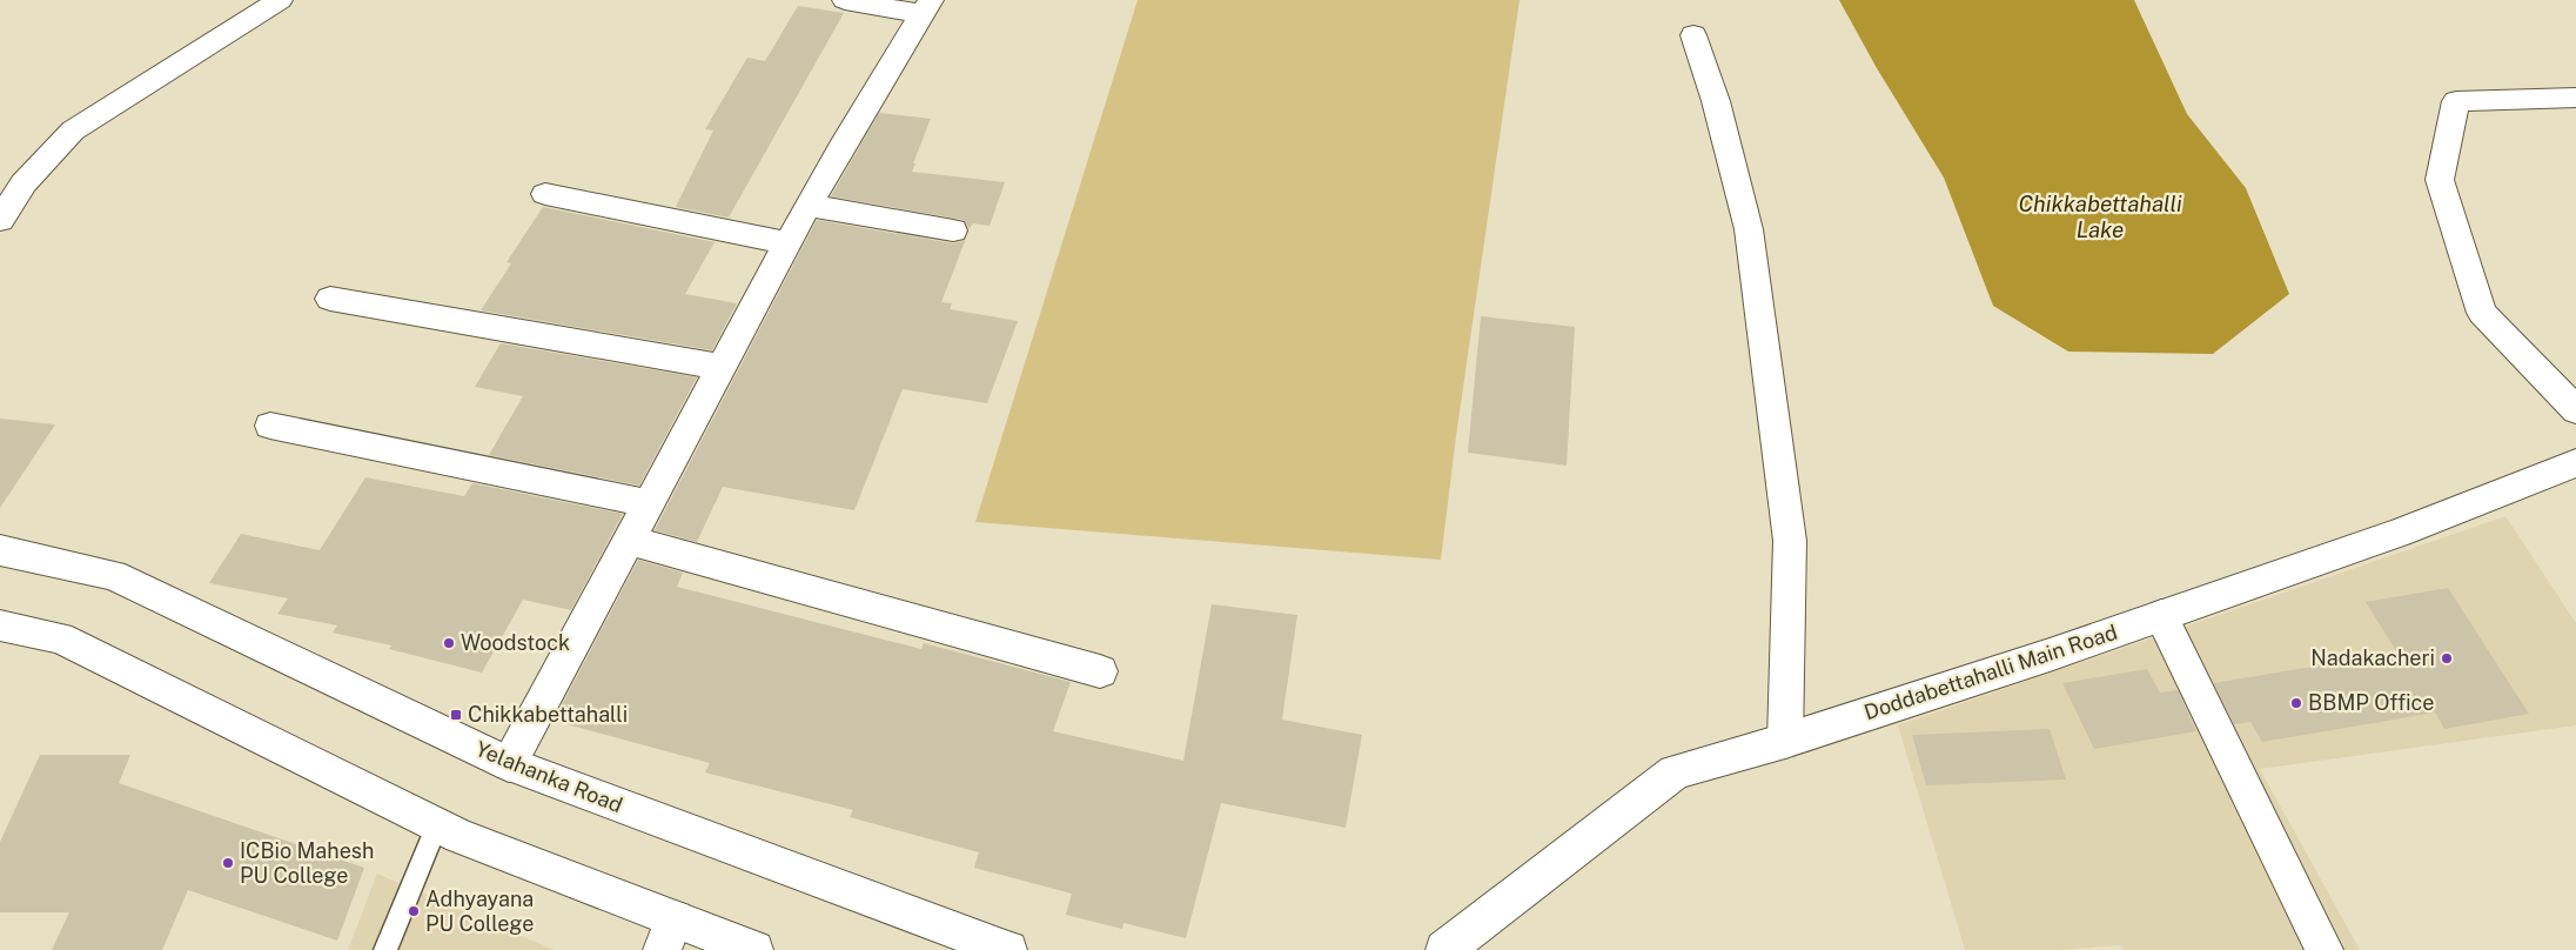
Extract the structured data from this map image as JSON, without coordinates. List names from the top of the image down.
{
  "streets": {
    "street": ["Doddabettahalli Main Road", "Yelahanka Road"]
  },
  "water": ["Chikkabettahalli Lake"],
  "places": {
    "other": [
      "Woodstock",
      "Nadakacheri",
      "BBMP Office",
      "ICBio Mahesh PU College",
      "Adhyayana PU College"
    ],
    "transit": ["Chikkabettahalli"]
  }
}
